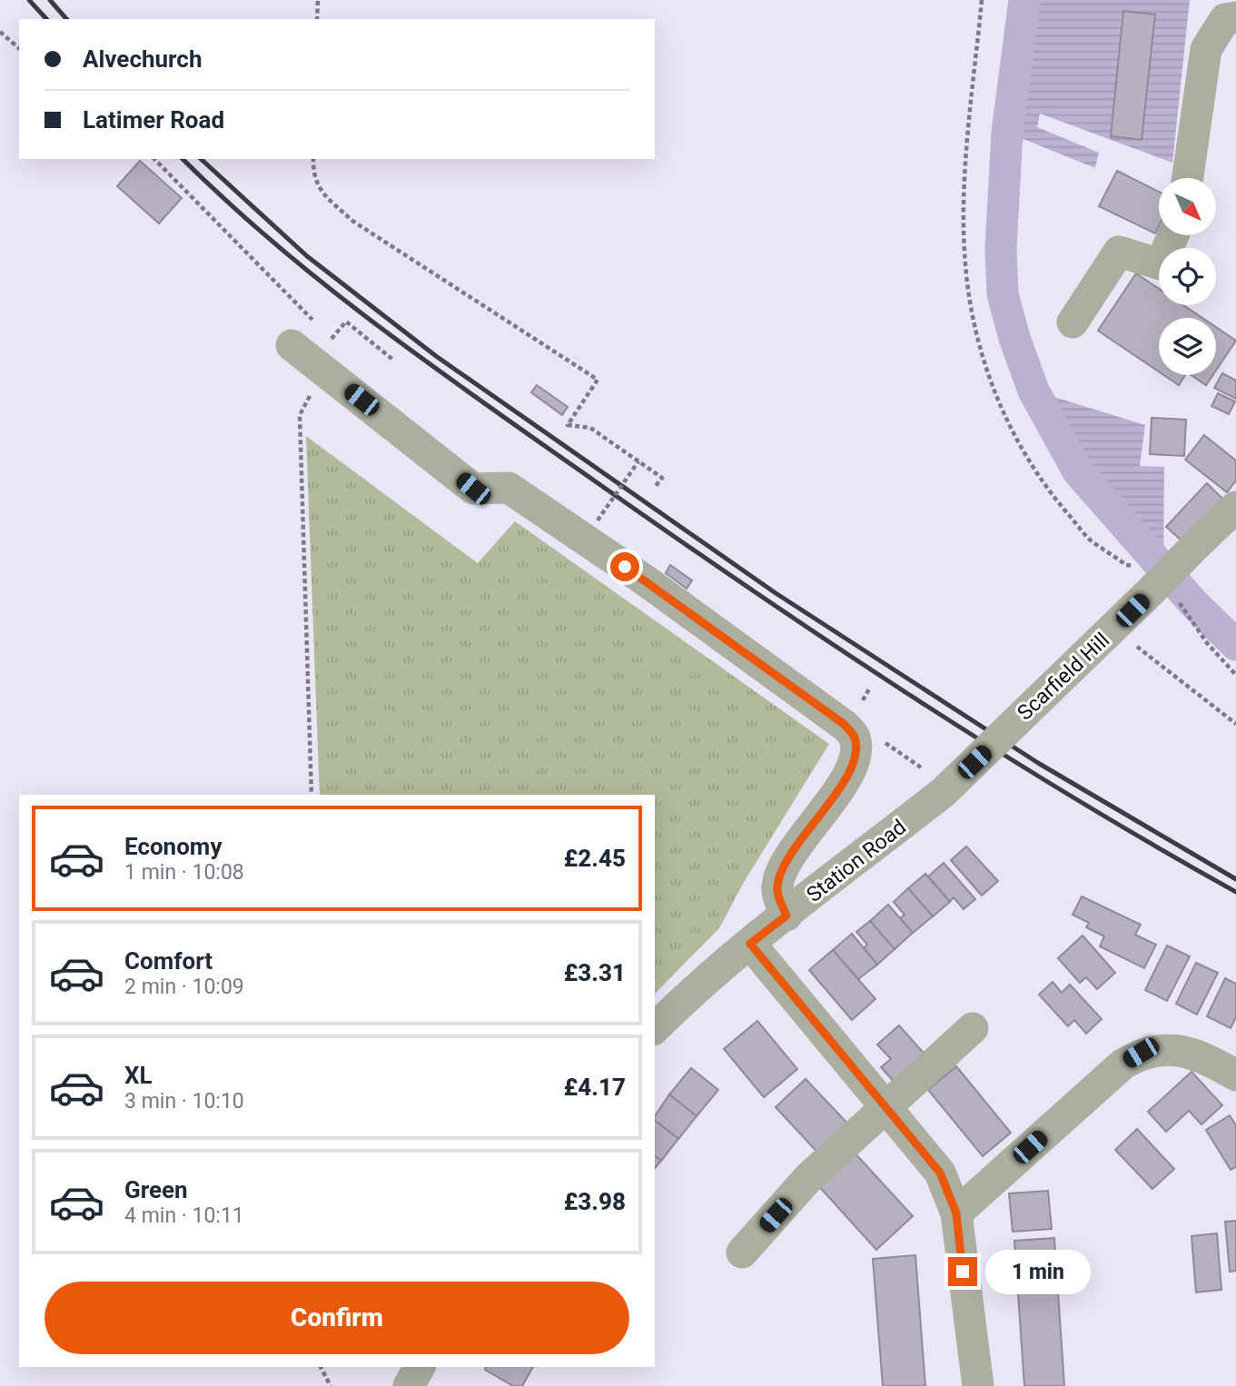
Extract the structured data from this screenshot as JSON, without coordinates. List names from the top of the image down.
{
  "streets": {
    "street": ["Scarfield Hill", "Station Road"]
  },
  "crossings": [
    ["Scarfield Hill", "Station Road"]
  ],
  "north": "bottom right",
  "page": {
    "banner": ["Alvechurch", "Latimer Road"],
    "list": [
      {
        "name": "Economy",
        "note": "1 min · 10:08",
        "value": "£2.45"
      },
      {
        "name": "Comfort",
        "note": "2 min · 10:09",
        "value": "£3.31"
      },
      {
        "name": "XL",
        "note": "3 min · 10:10",
        "value": "£4.17"
      },
      {
        "name": "Green",
        "note": "4 min · 10:11",
        "value": "£3.98"
      }
    ],
    "bubble": "1 min",
    "buttons": "Confirm"
  }
}
